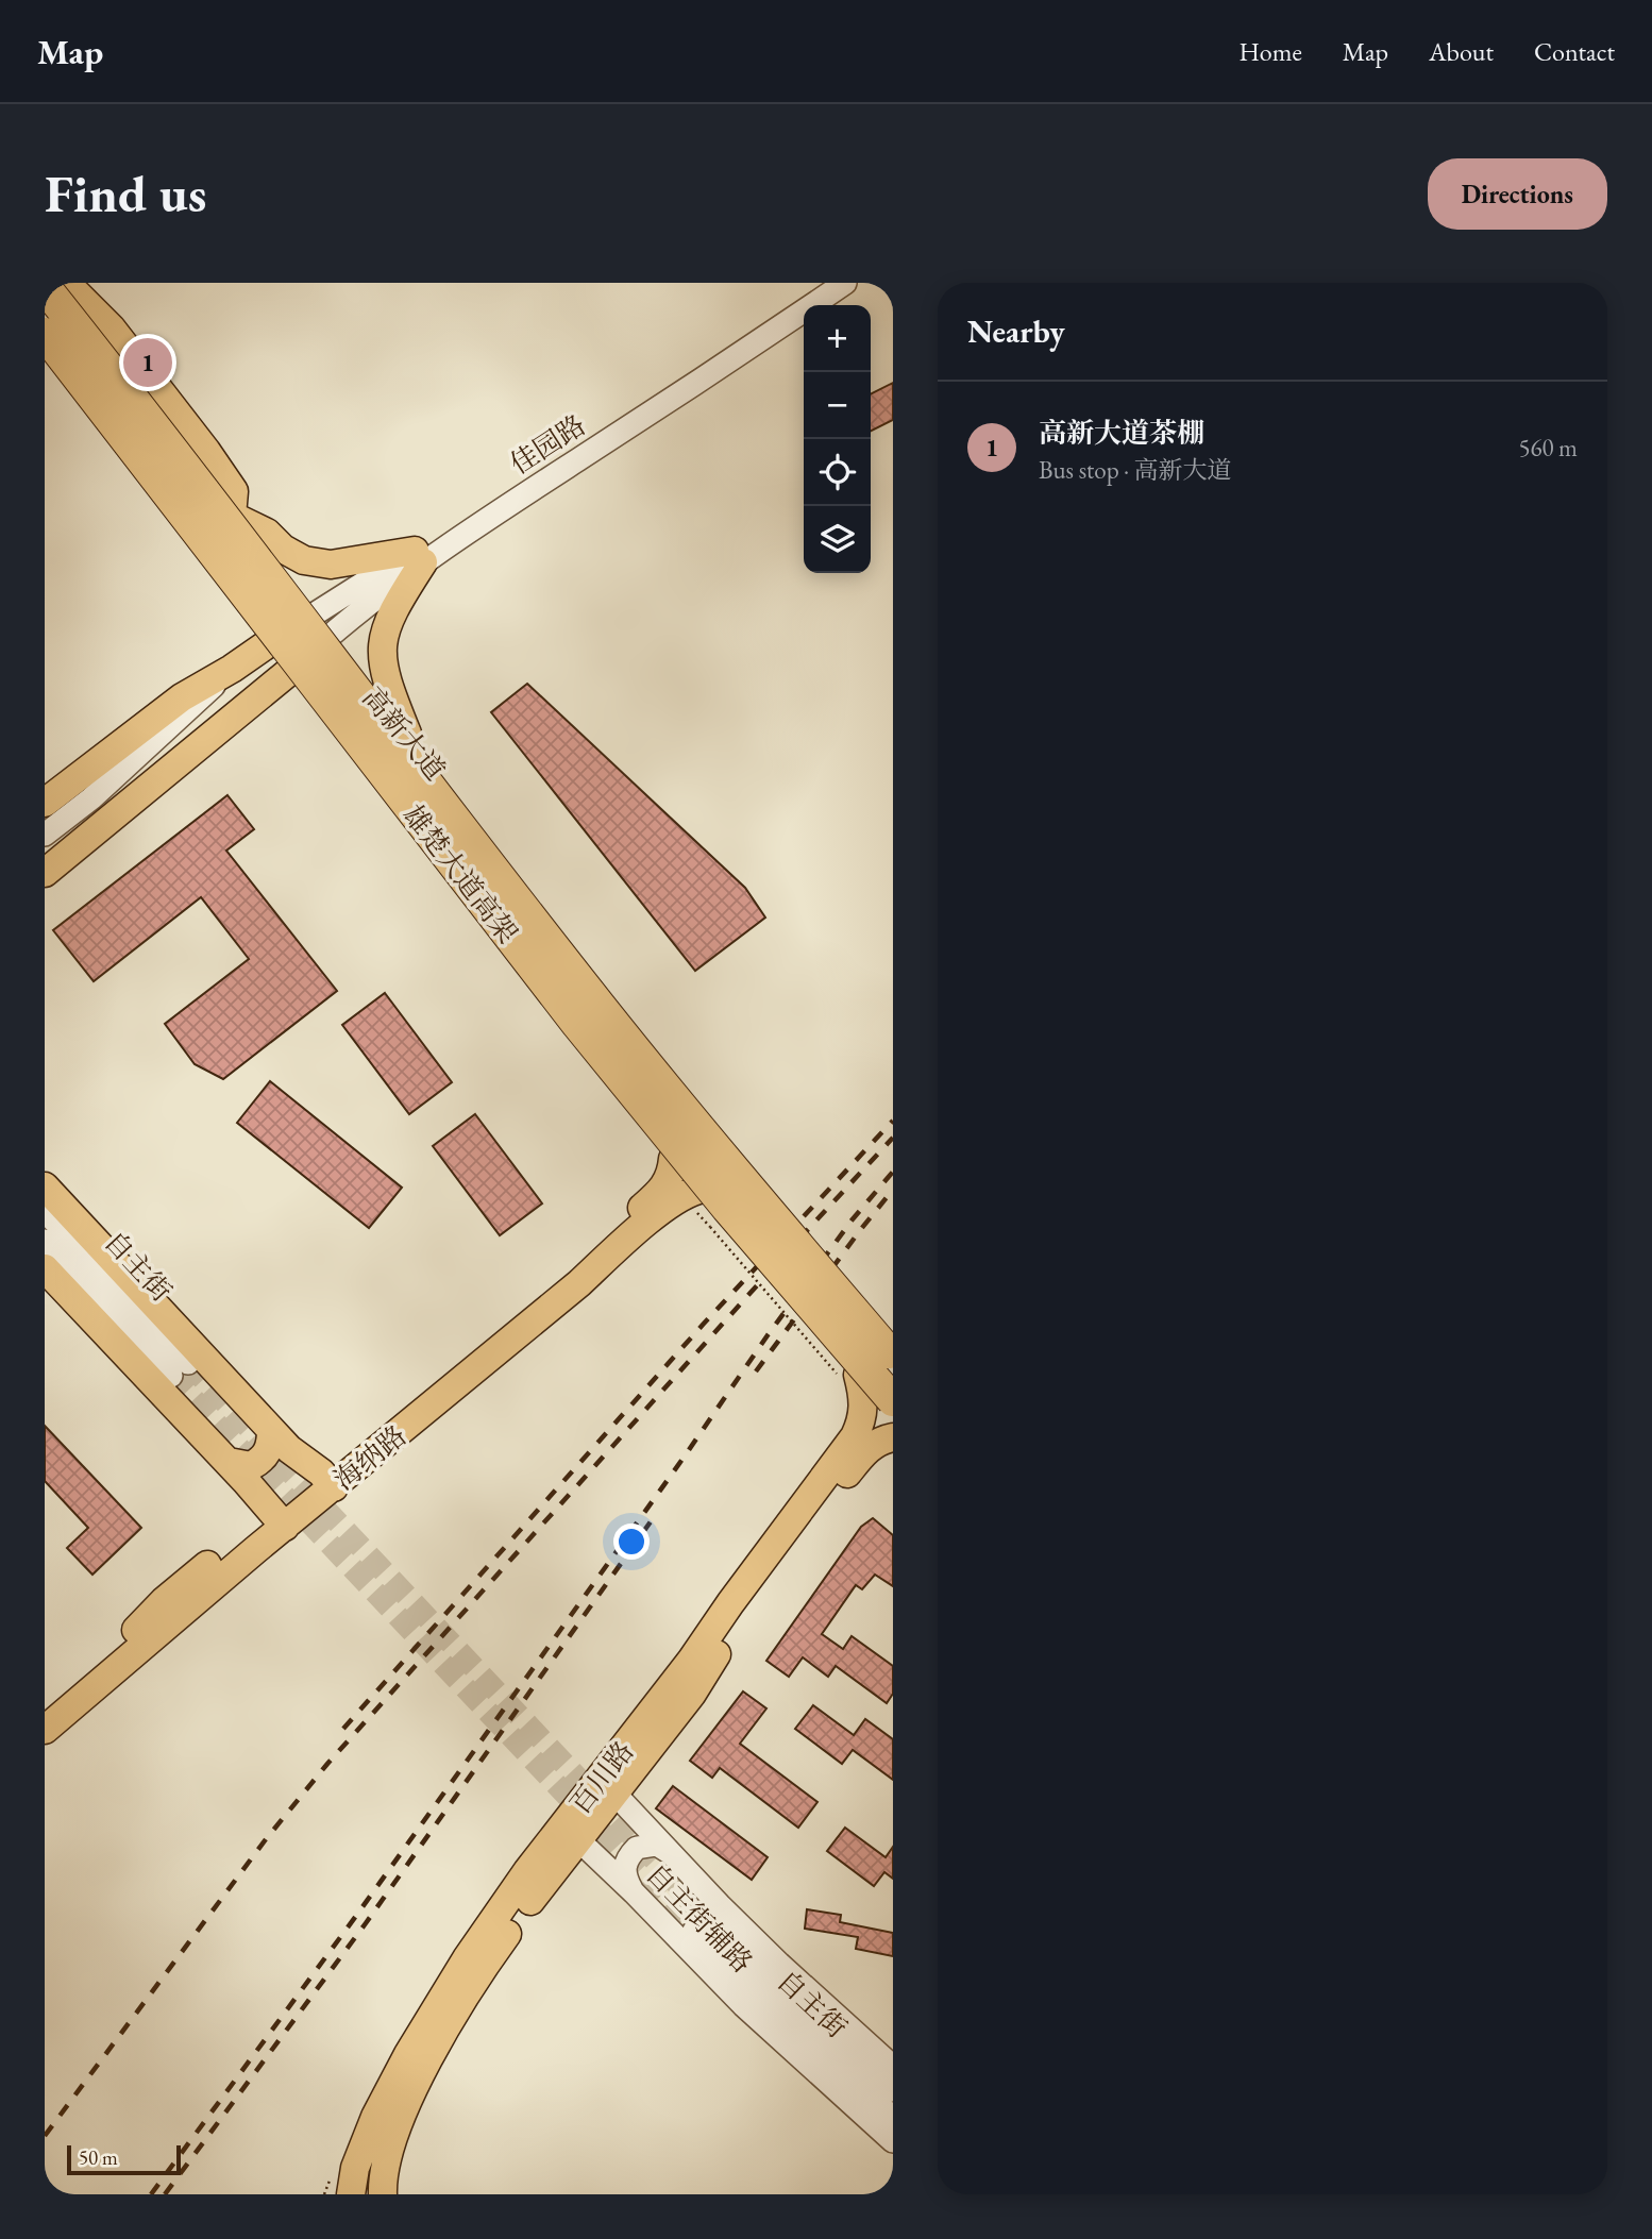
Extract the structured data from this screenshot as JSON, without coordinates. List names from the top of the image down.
{
  "streets": {
    "highway": ["雄楚大道高架"],
    "main road": ["高新大道", "海纳路", "百川路"],
    "street": ["佳园路", "自主街", "自主街辅路"]
  },
  "crossings": [
    ["佳园路", "高新大道"],
    ["高新大道", "海纳路"],
    ["百川路", "自主街辅路"]
  ],
  "scale_bar": "50 m",
  "page": {
    "header": "Map",
    "nav": [
      "Home",
      "Map",
      "About",
      "Contact"
    ],
    "buttons": "Directions",
    "title": "Find us",
    "heading": "Nearby",
    "map_buttons": ["+", "−"],
    "pins": "1",
    "list": [
      {
        "mark": "1",
        "name": "高新大道茶棚",
        "note": "Bus stop · 高新大道",
        "value": "560 m"
      }
    ],
    "scale": "50 m"
  }
}
